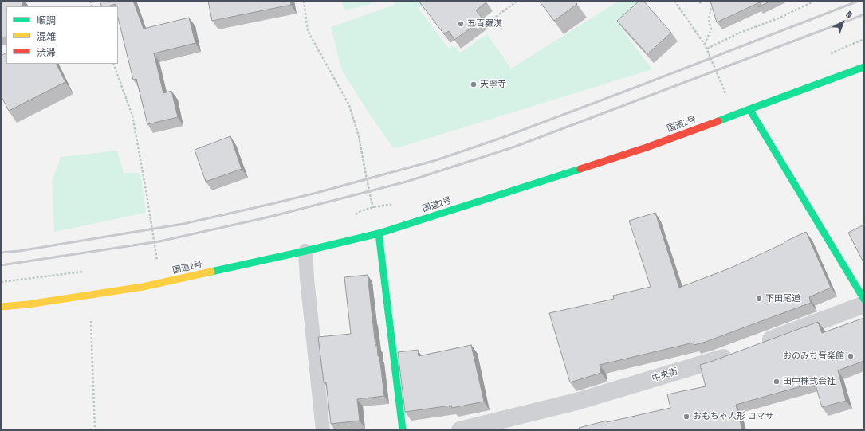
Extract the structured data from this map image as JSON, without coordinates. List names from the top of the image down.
{
  "streets": {
    "main road": ["国道2号"],
    "street": ["中央街"]
  },
  "places": [
    "五百羅漢",
    "天寧寺",
    "下田尾道",
    "おのみち音楽館",
    "田中株式会社",
    "おもちゃ人形 コマサ"
  ],
  "legend": ["順調", "混雑", "渋滞"],
  "north": "top right"
}
